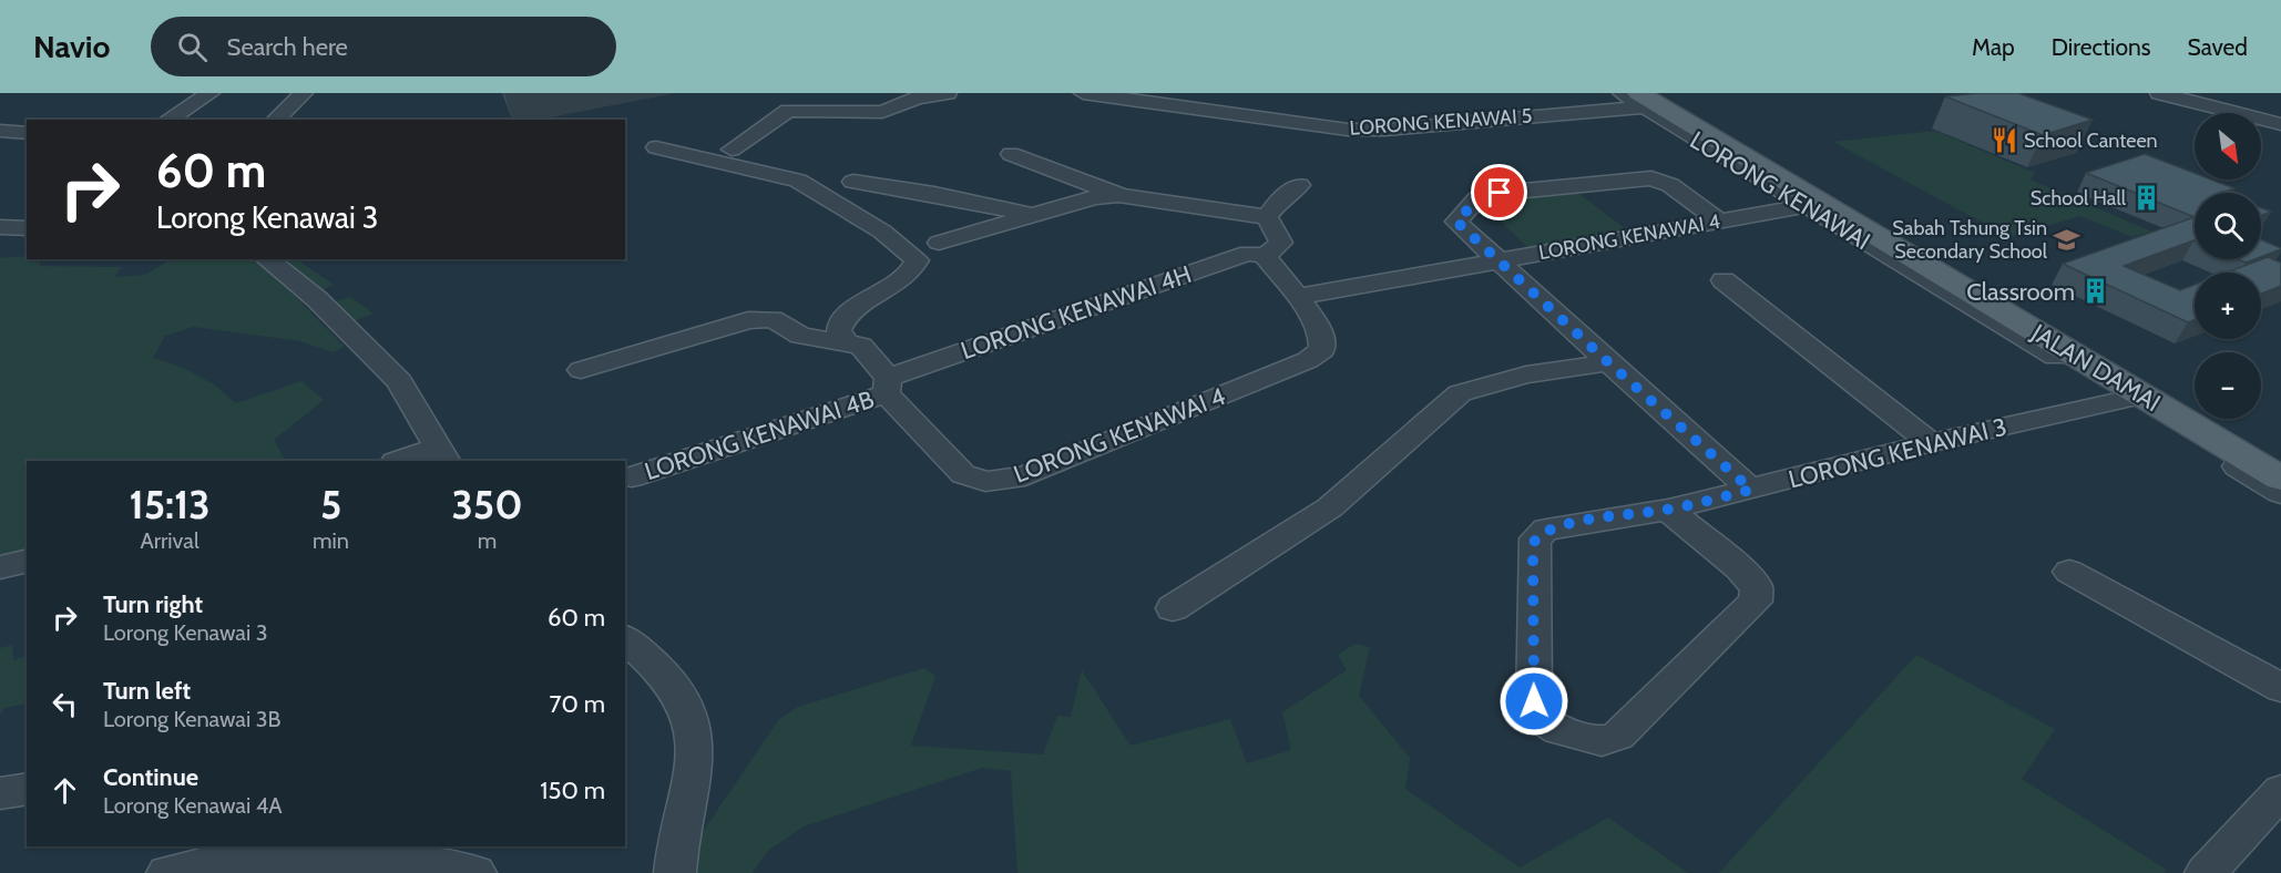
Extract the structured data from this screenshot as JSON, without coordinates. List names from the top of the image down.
{
  "streets": {
    "main road": ["JALAN DAMAI"],
    "street": [
      "LORONG KENAWAI 5",
      "LORONG KENAWAI",
      "LORONG KENAWAI 4",
      "LORONG KENAWAI 4H",
      "LORONG KENAWAI 4B",
      "LORONG KENAWAI 3"
    ]
  },
  "crossings": [
    ["LORONG KENAWAI 5", "LORONG KENAWAI"],
    ["LORONG KENAWAI 5", "JALAN DAMAI"],
    ["LORONG KENAWAI", "LORONG KENAWAI 4"],
    ["LORONG KENAWAI", "JALAN DAMAI"],
    ["LORONG KENAWAI", "LORONG KENAWAI 3"],
    ["LORONG KENAWAI 4", "LORONG KENAWAI 4H"],
    ["LORONG KENAWAI 4", "LORONG KENAWAI 4B"],
    ["LORONG KENAWAI 4H", "LORONG KENAWAI 4B"]
  ],
  "places": {
    "restaurant": ["School Canteen"],
    "building": ["School Hall", "Classroom"],
    "school or university": ["Sabah Tshung Tsin Secondary School"]
  },
  "north": "bottom right",
  "page": {
    "header": "Navio",
    "search": "Search here",
    "nav": ["Map", "Directions", "Saved"],
    "map_buttons": ["+", "−"],
    "turn": ["60 m", "Lorong Kenawai 3"],
    "eta": [
      "15:13",
      "Arrival",
      "5",
      "min",
      "350",
      "m"
    ],
    "list": [
      {
        "name": "Turn right",
        "note": "Lorong Kenawai 3",
        "value": "60 m"
      },
      {
        "name": "Turn left",
        "note": "Lorong Kenawai 3B",
        "value": "70 m"
      },
      {
        "name": "Continue",
        "note": "Lorong Kenawai 4A",
        "value": "150 m"
      }
    ]
  }
}
